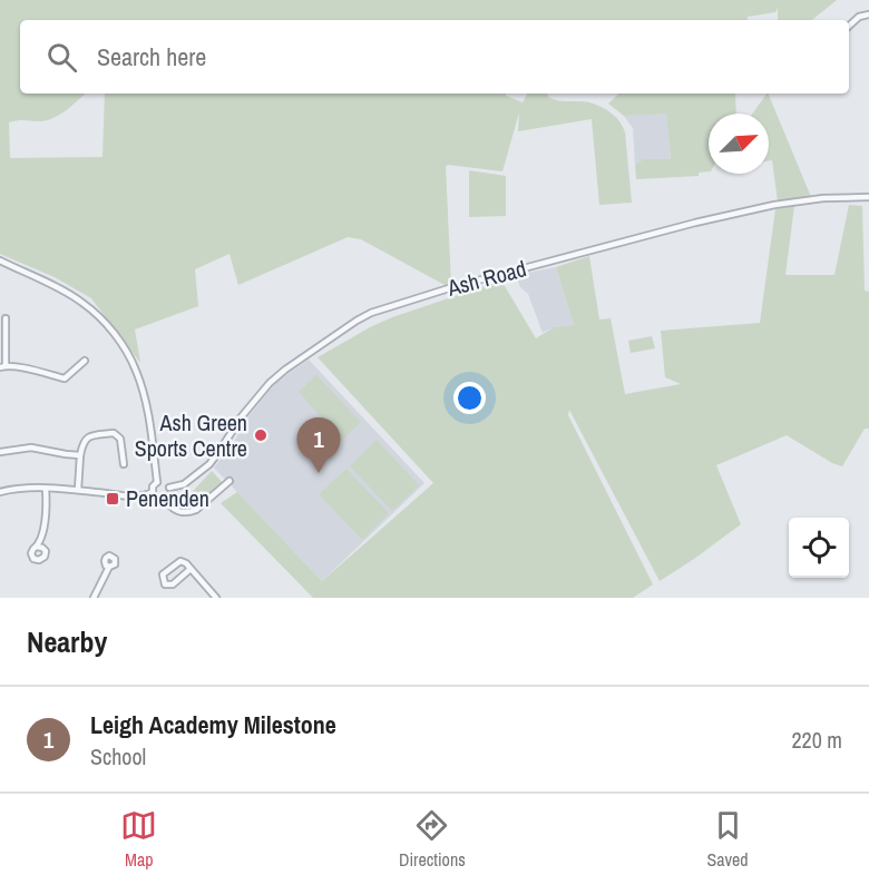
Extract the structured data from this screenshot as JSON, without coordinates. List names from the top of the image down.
{
  "streets": {
    "street": ["Ash Road"]
  },
  "places": {
    "other": ["Ash Green Sports Centre"],
    "transit": ["Penenden"]
  },
  "north": "top right",
  "page": {
    "search": "Search here",
    "pins": "1",
    "heading": "Nearby",
    "list": [
      {
        "mark": "1",
        "name": "Leigh Academy Milestone",
        "note": "School",
        "value": "220 m"
      }
    ],
    "nav": ["Map", "Directions", "Saved"]
  }
}
